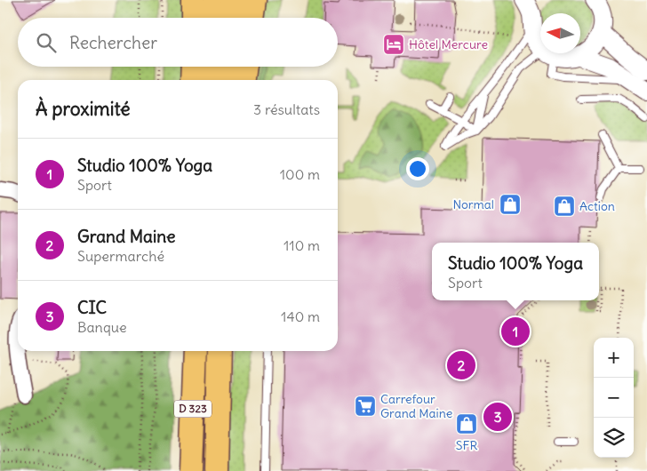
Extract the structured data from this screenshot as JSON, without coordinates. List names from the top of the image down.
{
  "streets": {
    "highway": ["D 323"]
  },
  "places": {
    "hotel": ["Hôtel Mercure"],
    "shop": ["Normal", "Action", "SFR"],
    "supermarket": ["Carrefour Grand Maine"]
  },
  "north": "left",
  "page": {
    "search": "Rechercher",
    "heading": ["À proximité", "3 résultats"],
    "list": [
      {
        "mark": "1",
        "name": "Studio 100% Yoga",
        "note": "Sport",
        "value": "100 m"
      },
      {
        "mark": "2",
        "name": "Grand Maine",
        "note": "Supermarché",
        "value": "110 m"
      },
      {
        "mark": "3",
        "name": "CIC",
        "note": "Banque",
        "value": "140 m"
      }
    ],
    "popup": ["Studio 100% Yoga", "Sport"],
    "pins": ["1", "2", "3"],
    "map_buttons": ["+", "−"]
  }
}
